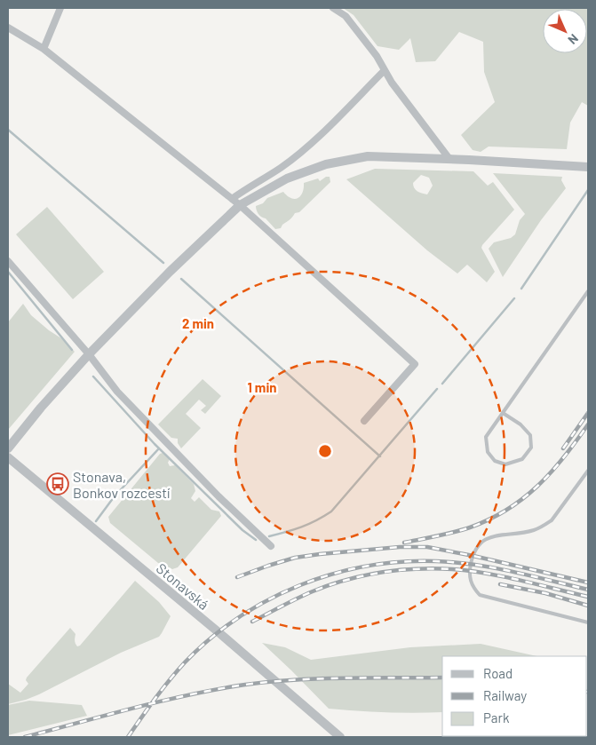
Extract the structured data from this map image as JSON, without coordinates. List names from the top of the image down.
{
  "streets": {
    "street": ["Stonavská"]
  },
  "places": {
    "bus stop": ["Stonava, Bonkov rozcestí"]
  },
  "legend": ["Road", "Railway", "Park"],
  "north": "bottom right",
  "rings": ["2 min", "1 min"]
}
